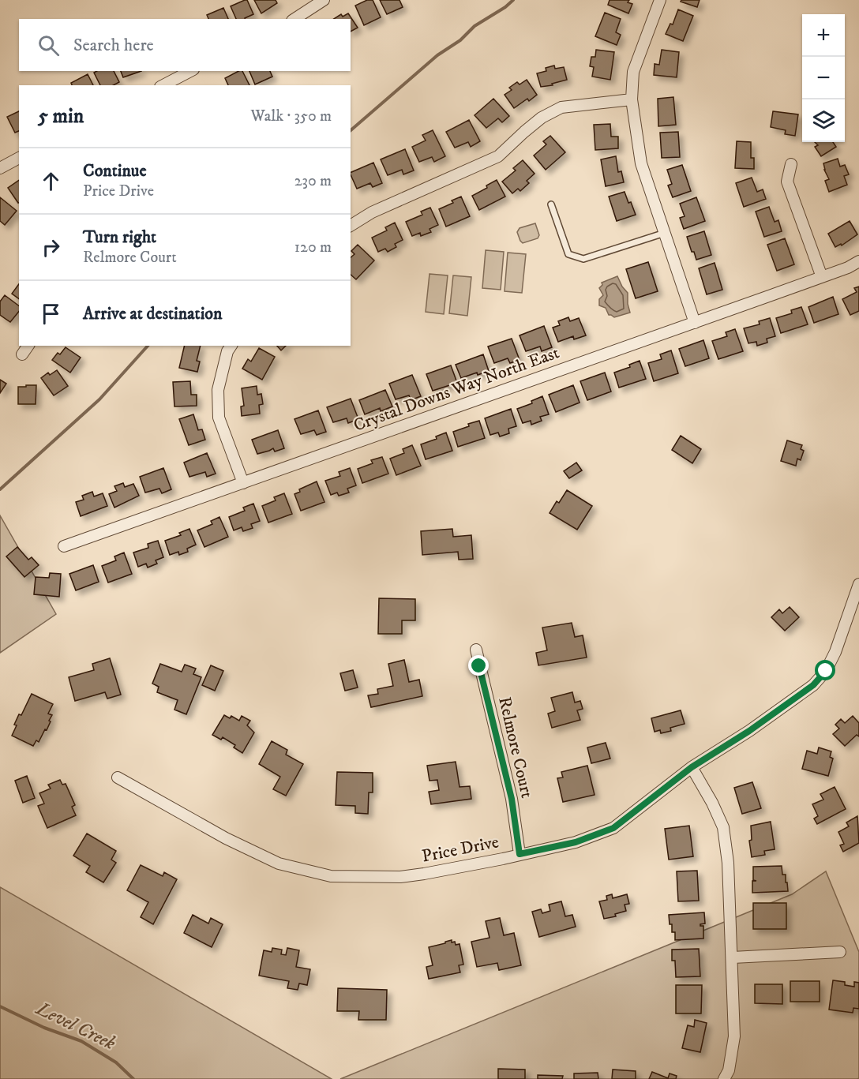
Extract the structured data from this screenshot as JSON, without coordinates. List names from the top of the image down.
{
  "streets": {
    "street": ["Crystal Downs Way North East", "Relmore Court", "Price Drive"]
  },
  "crossings": [
    ["Relmore Court", "Price Drive"]
  ],
  "water": ["Level Creek"],
  "page": {
    "map_buttons": ["+", "−"],
    "search": "Search here",
    "heading": ["5 min", "Walk · 350 m"],
    "list": [
      ["Continue", "Price Drive", "230 m"],
      ["Turn right", "Relmore Court", "120 m"],
      "Arrive at destination"
    ]
  }
}
